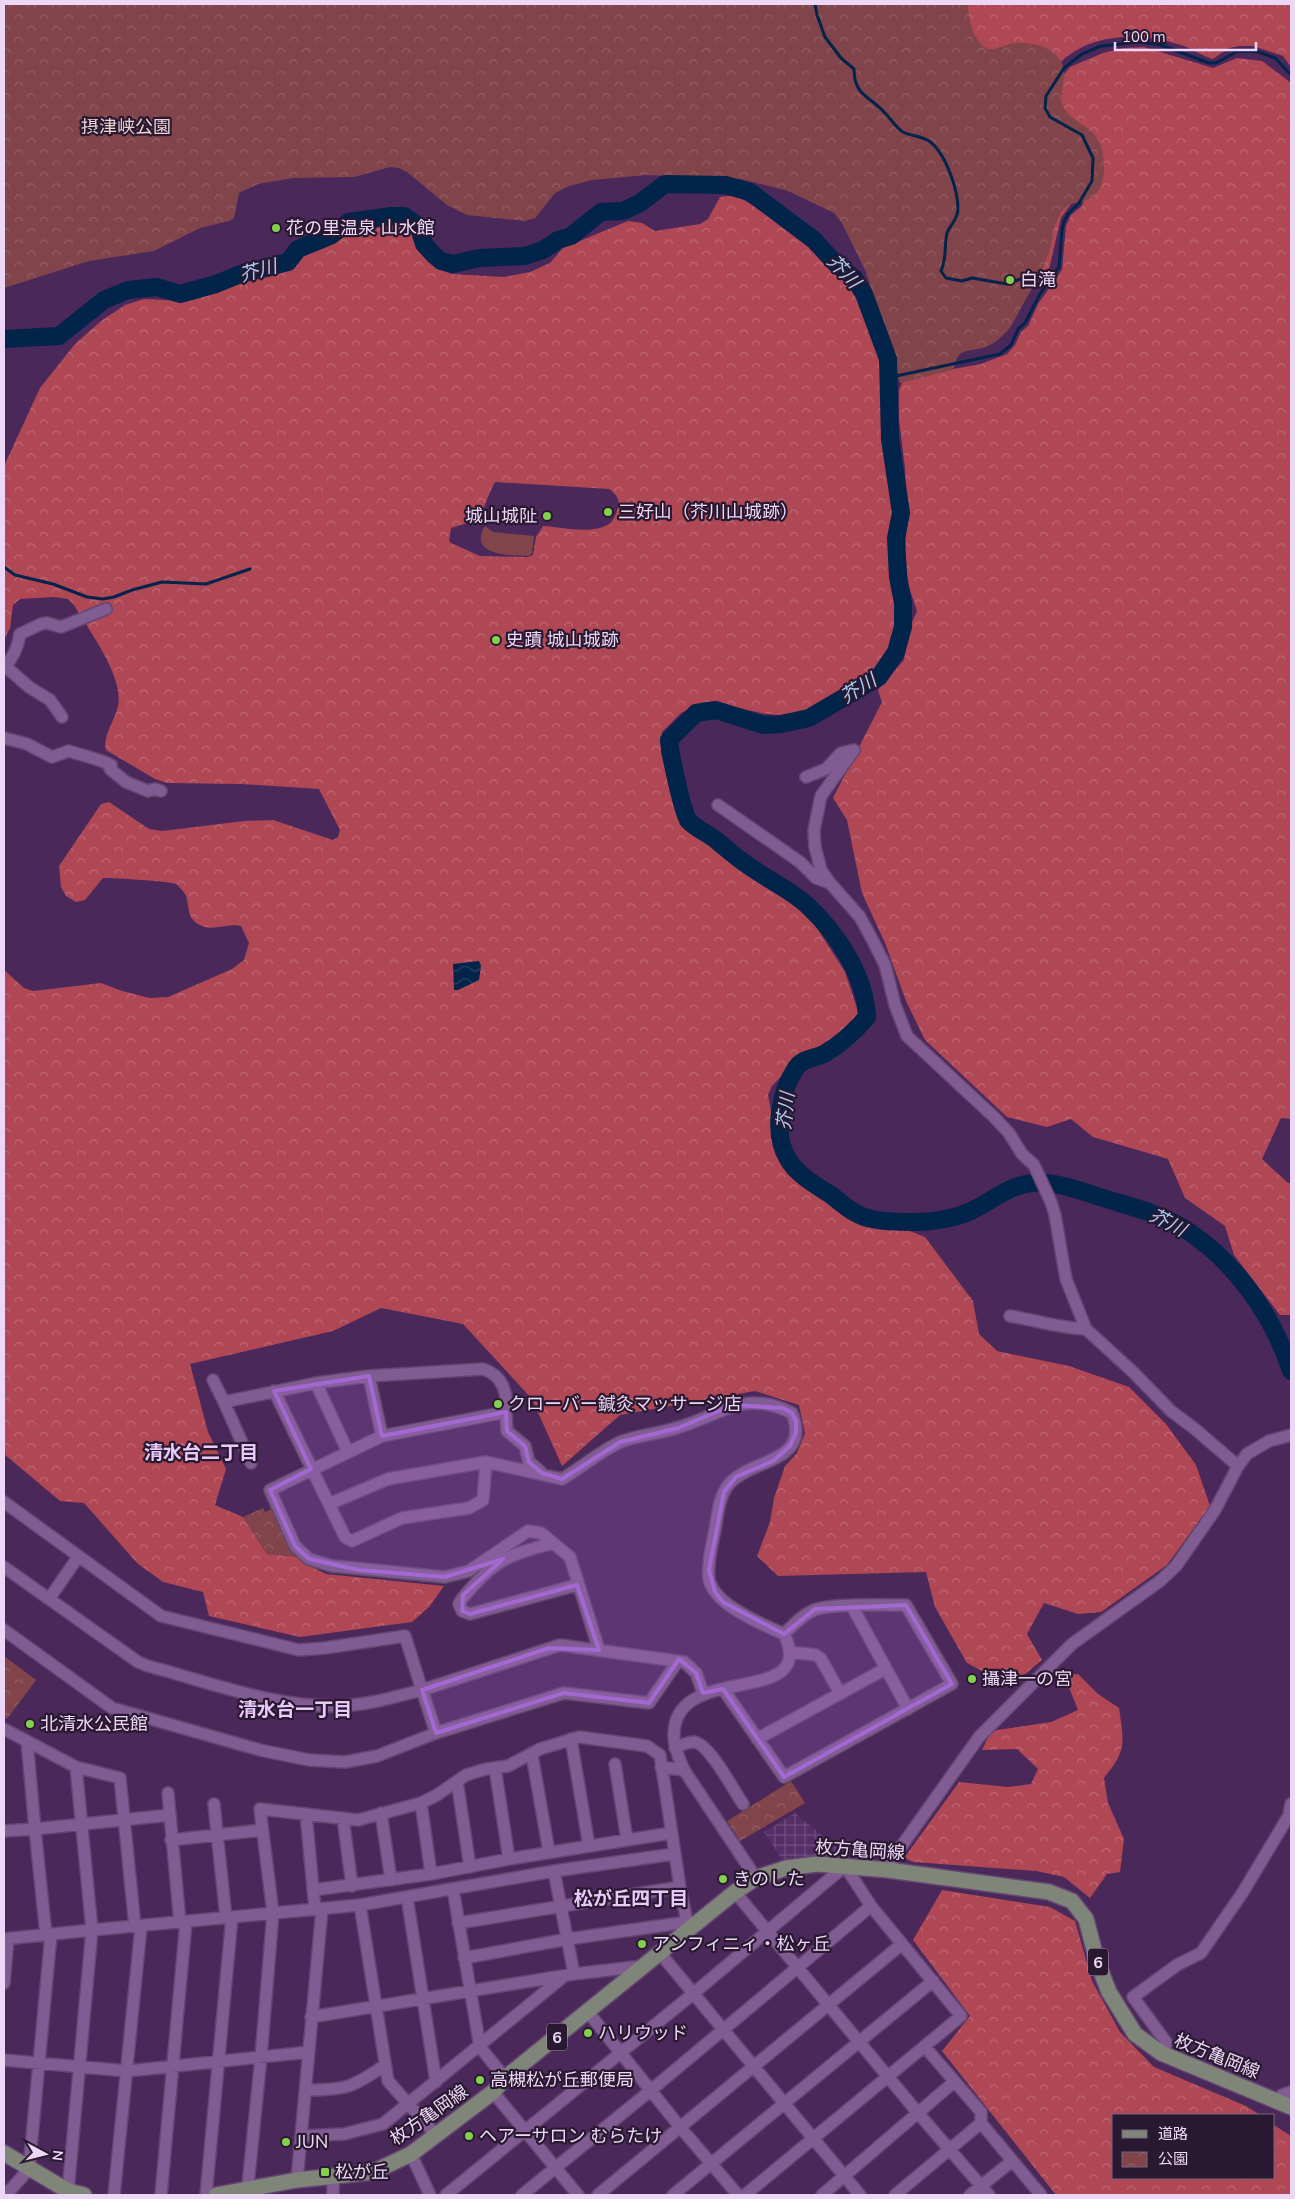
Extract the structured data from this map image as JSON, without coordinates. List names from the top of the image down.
{
  "streets": {
    "main road": ["枚方亀岡線", "6"]
  },
  "districts": ["清水台二丁目", "清水台一丁目", "松が丘四丁目"],
  "water": ["芥川"],
  "parks": ["摂津峡公園"],
  "places": {
    "other": [
      "花の里温泉 山水館",
      "白滝",
      "三好山（芥川山城跡）",
      "城山城阯",
      "史蹟 城山城跡",
      "クローバー鍼灸マッサージ店",
      "攝津一の宮",
      "北清水公民館",
      "きのした",
      "アンフィニィ・松ヶ丘",
      "ハリウッド",
      "高槻松が丘郵便局",
      "ヘアーサロン むらたけ",
      "JUN"
    ],
    "transit": ["松が丘"]
  },
  "legend": ["道路", "公園"],
  "scale_bar": "100 m",
  "north": "right"
}
